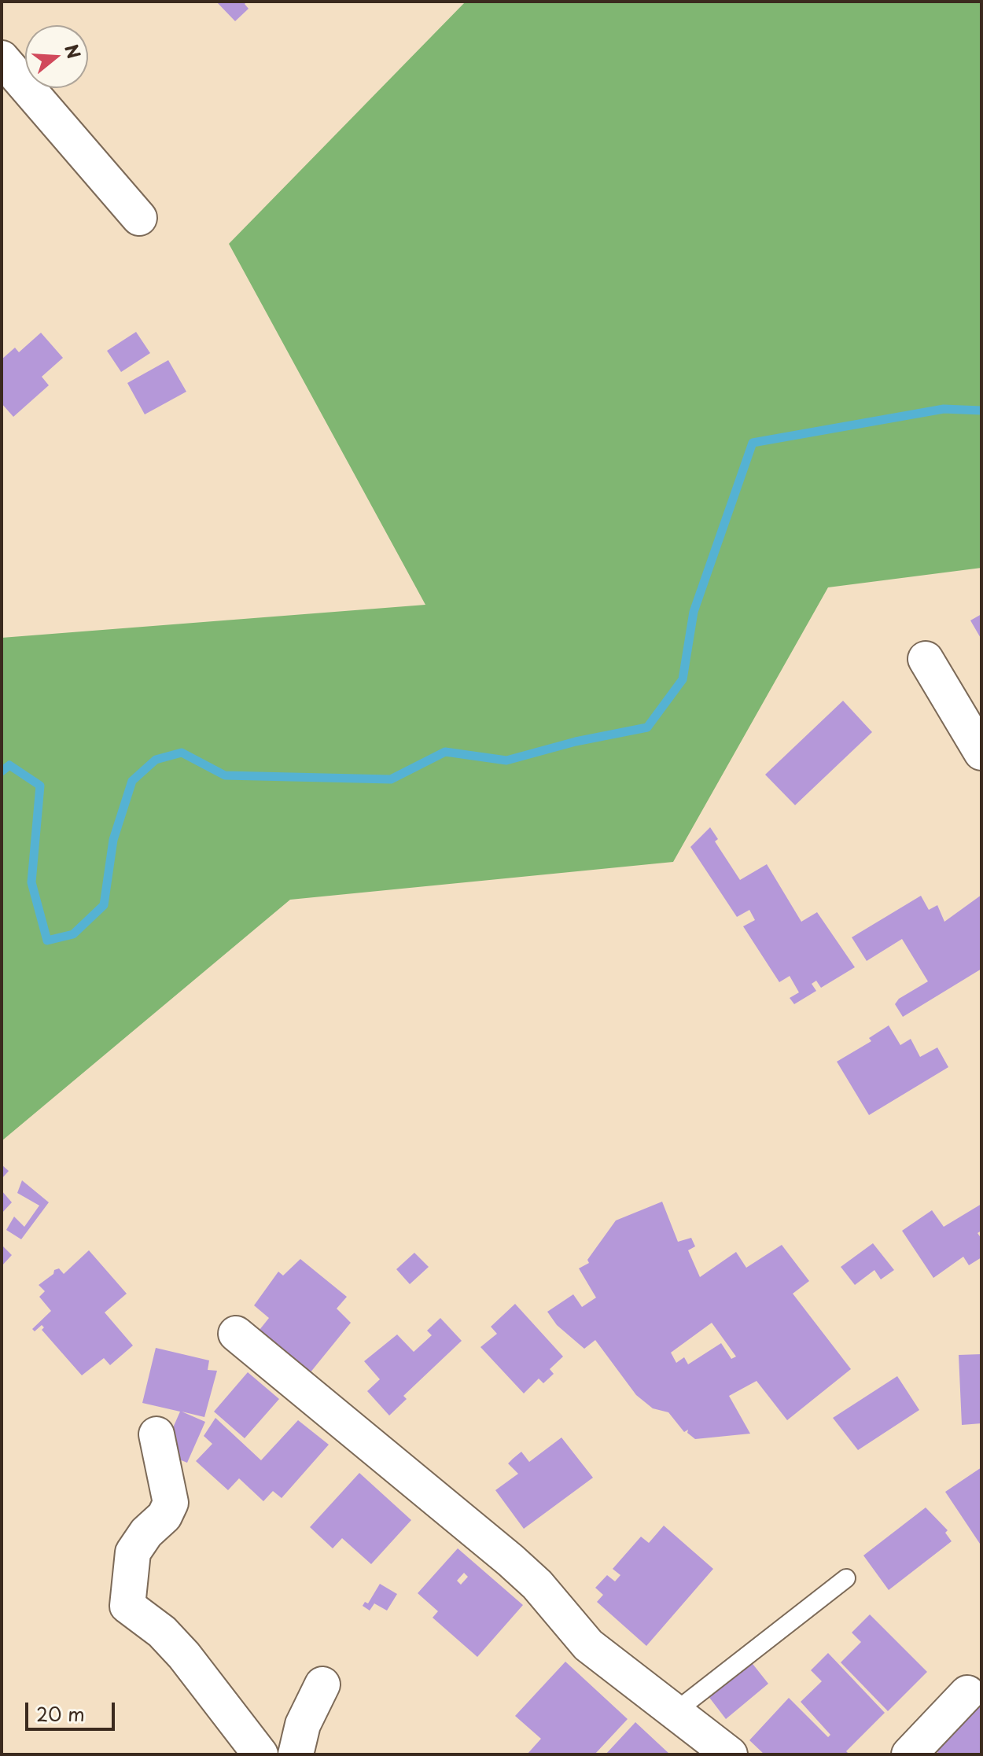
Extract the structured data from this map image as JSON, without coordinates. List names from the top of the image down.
{
  "scale_bar": "20 m",
  "north": "right"
}
